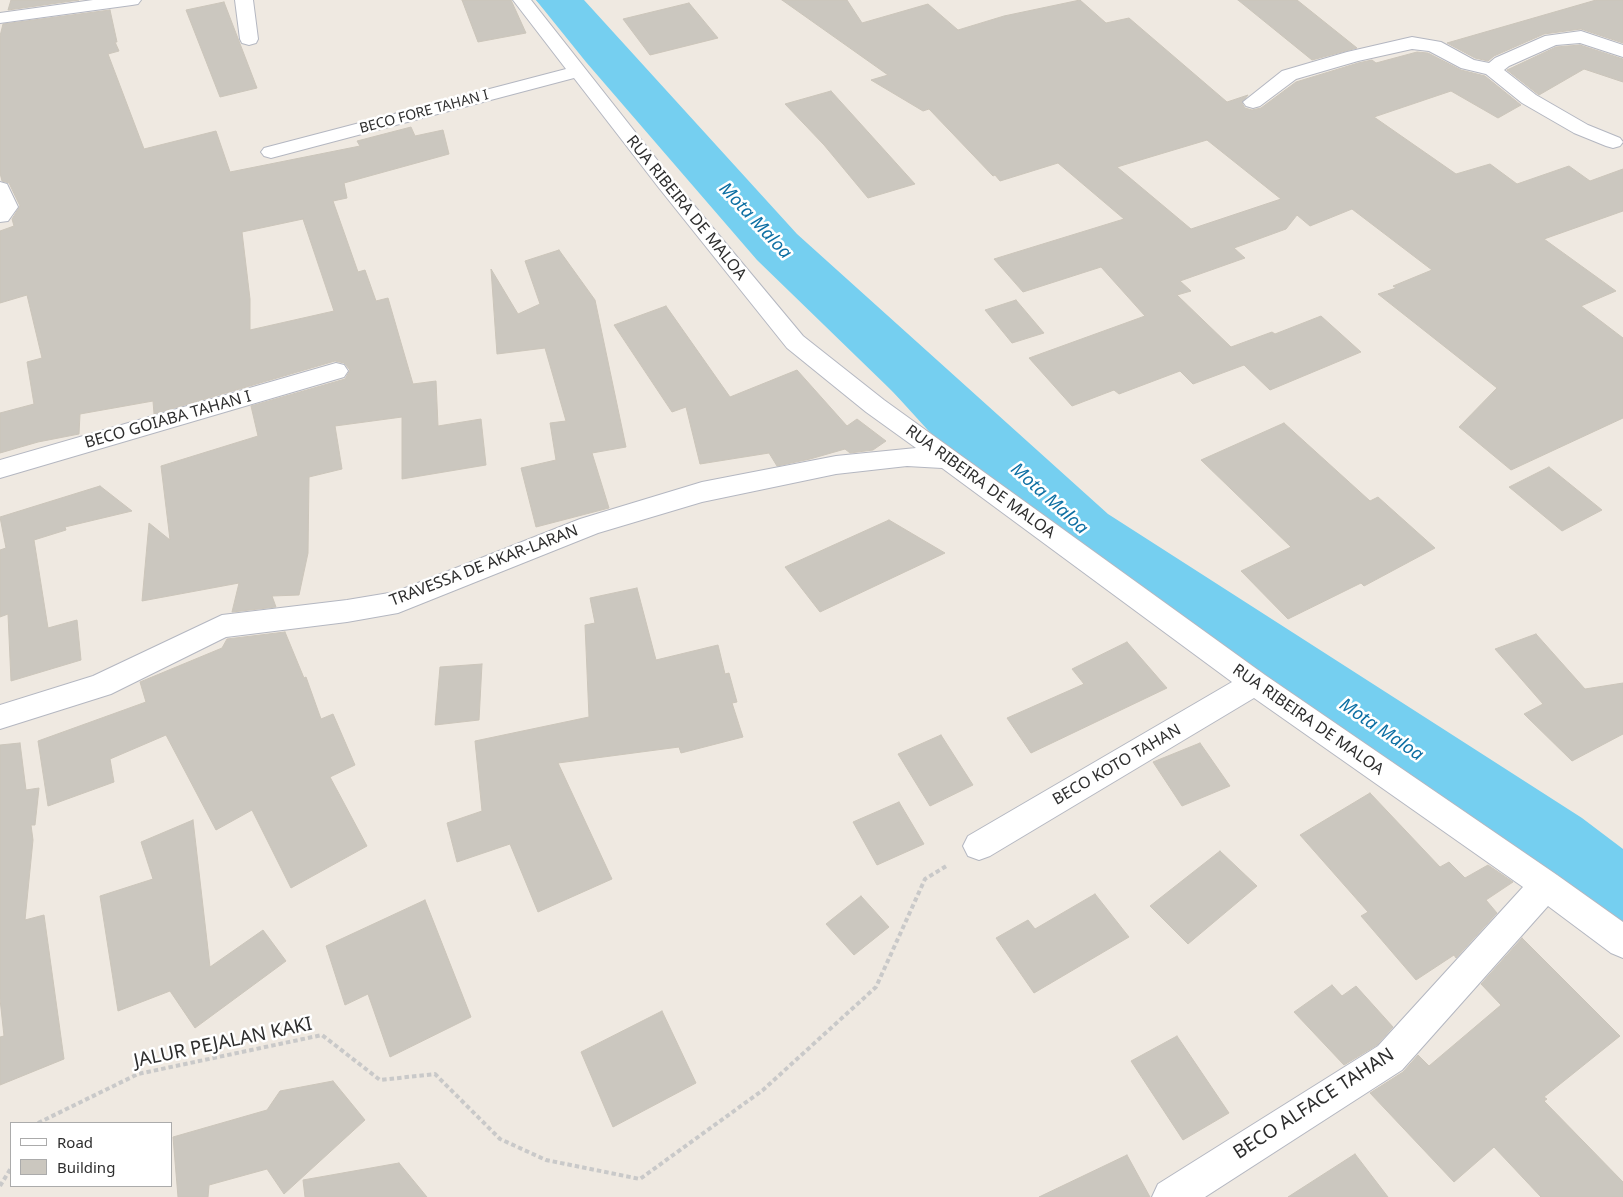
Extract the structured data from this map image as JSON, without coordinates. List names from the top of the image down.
{
  "streets": {
    "street": [
      "BECO FORE TAHAN I",
      "RUA RIBEIRA DE MALOA",
      "BECO GOIABA TAHAN I",
      "TRAVESSA DE AKAR-LARAN",
      "BECO KOTO TAHAN",
      "BECO ALFACE TAHAN"
    ],
    "path": ["JALUR PEJALAN KAKI"]
  },
  "crossings": [
    ["BECO FORE TAHAN I", "RUA RIBEIRA DE MALOA"],
    ["RUA RIBEIRA DE MALOA", "TRAVESSA DE AKAR-LARAN"],
    ["RUA RIBEIRA DE MALOA", "BECO KOTO TAHAN"],
    ["RUA RIBEIRA DE MALOA", "BECO ALFACE TAHAN"],
    ["BECO KOTO TAHAN", "JALUR PEJALAN KAKI"]
  ],
  "water": ["Mota Maloa"],
  "legend": ["Road", "Building"]
}
